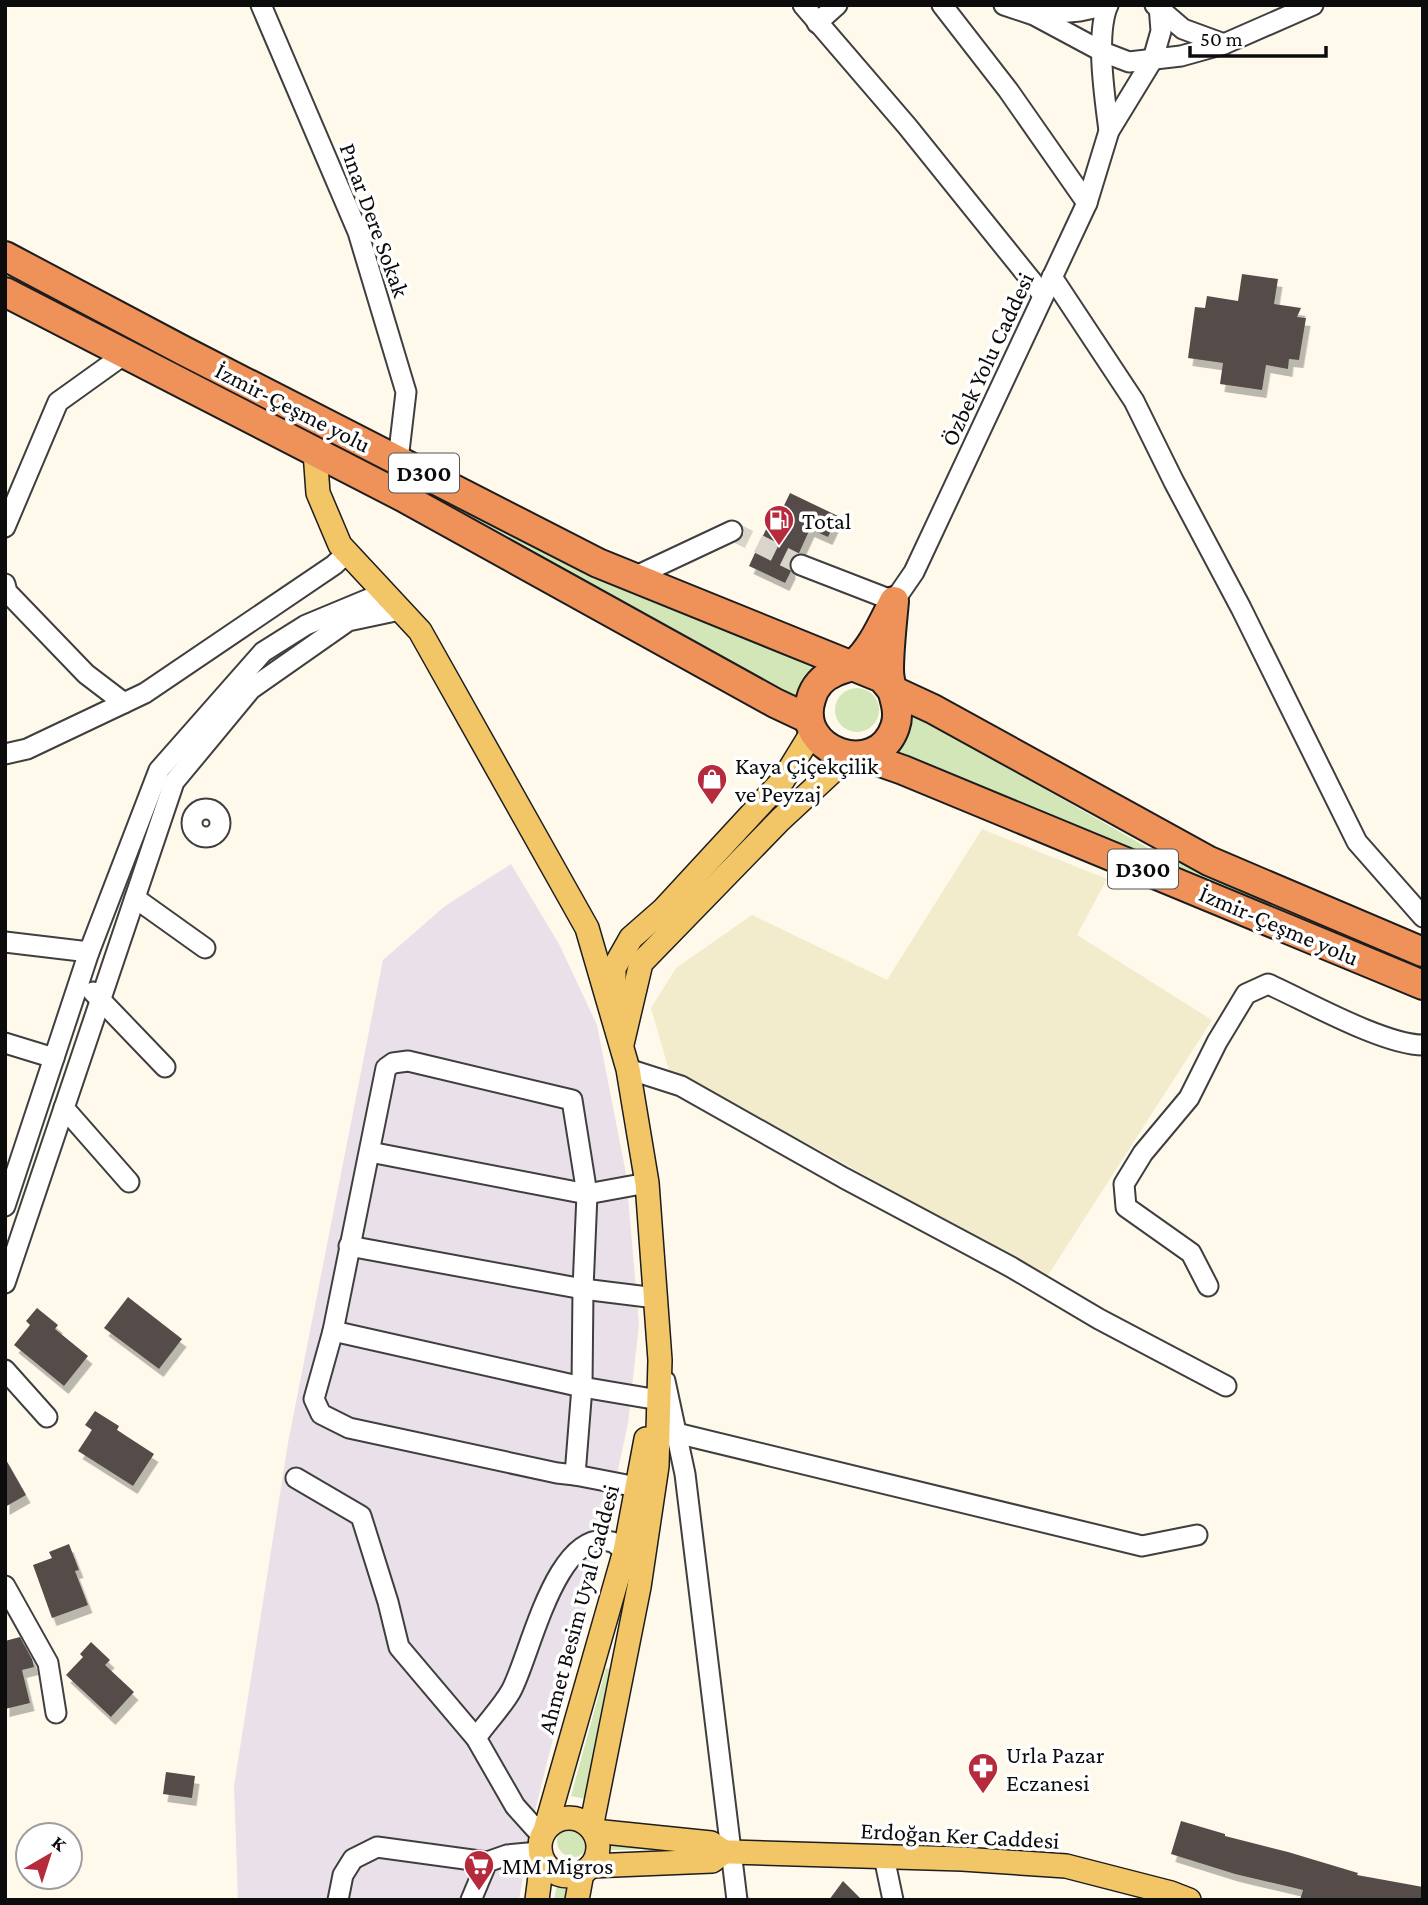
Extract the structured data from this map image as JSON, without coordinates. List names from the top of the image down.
{
  "streets": {
    "highway": ["İzmir-Çeşme yolu", "D300"],
    "main road": ["Ahmet Besim Uyal Caddesi", "Erdoğan Ker Caddesi"],
    "street": ["Pınar Dere Sokak", "Özbek Yolu Caddesi"]
  },
  "crossings": [
    ["Pınar Dere Sokak", "İzmir-Çeşme yolu"],
    ["İzmir-Çeşme yolu", "D300"],
    ["Ahmet Besim Uyal Caddesi", "Erdoğan Ker Caddesi"]
  ],
  "places": {
    "fuel station": ["Total"],
    "shop": ["Kaya Çiçekçilik ve Peyzaj"],
    "pharmacy": ["Urla Pazar Eczanesi"],
    "supermarket": ["MM Migros"]
  },
  "scale_bar": "50 m",
  "north": "top right"
}
